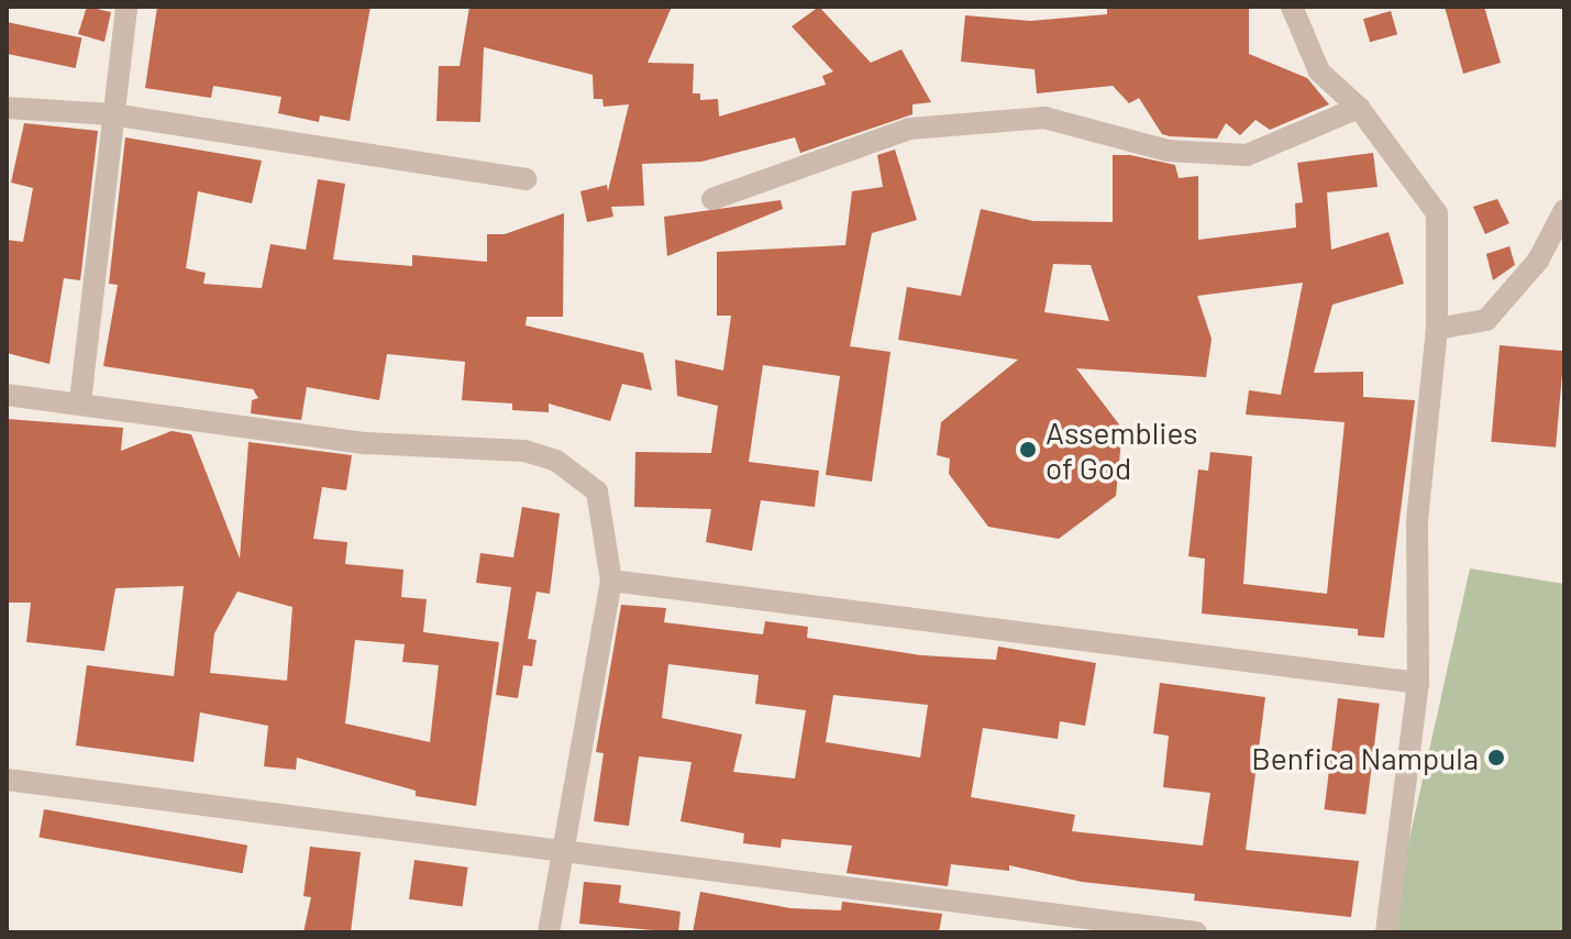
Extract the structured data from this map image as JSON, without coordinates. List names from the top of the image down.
{
  "places": ["Assemblies of God", "Benfica Nampula"]
}
